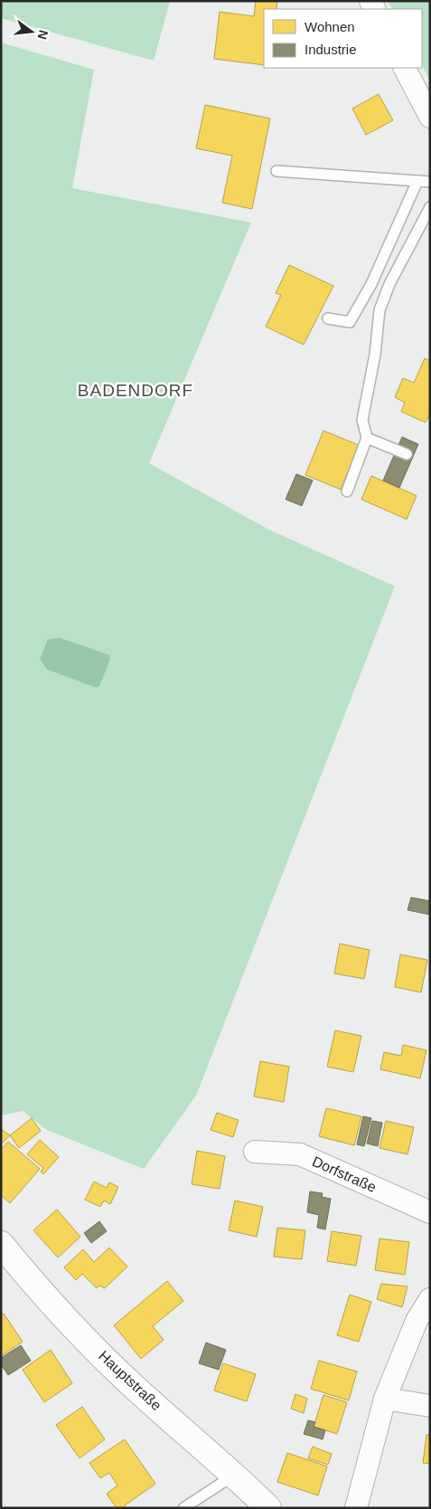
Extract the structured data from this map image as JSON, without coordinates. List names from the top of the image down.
{
  "streets": {
    "main road": ["Hauptstraße"],
    "street": ["Dorfstraße"]
  },
  "districts": ["BADENDORF"],
  "legend": ["Wohnen", "Industrie"],
  "north": "right"
}
